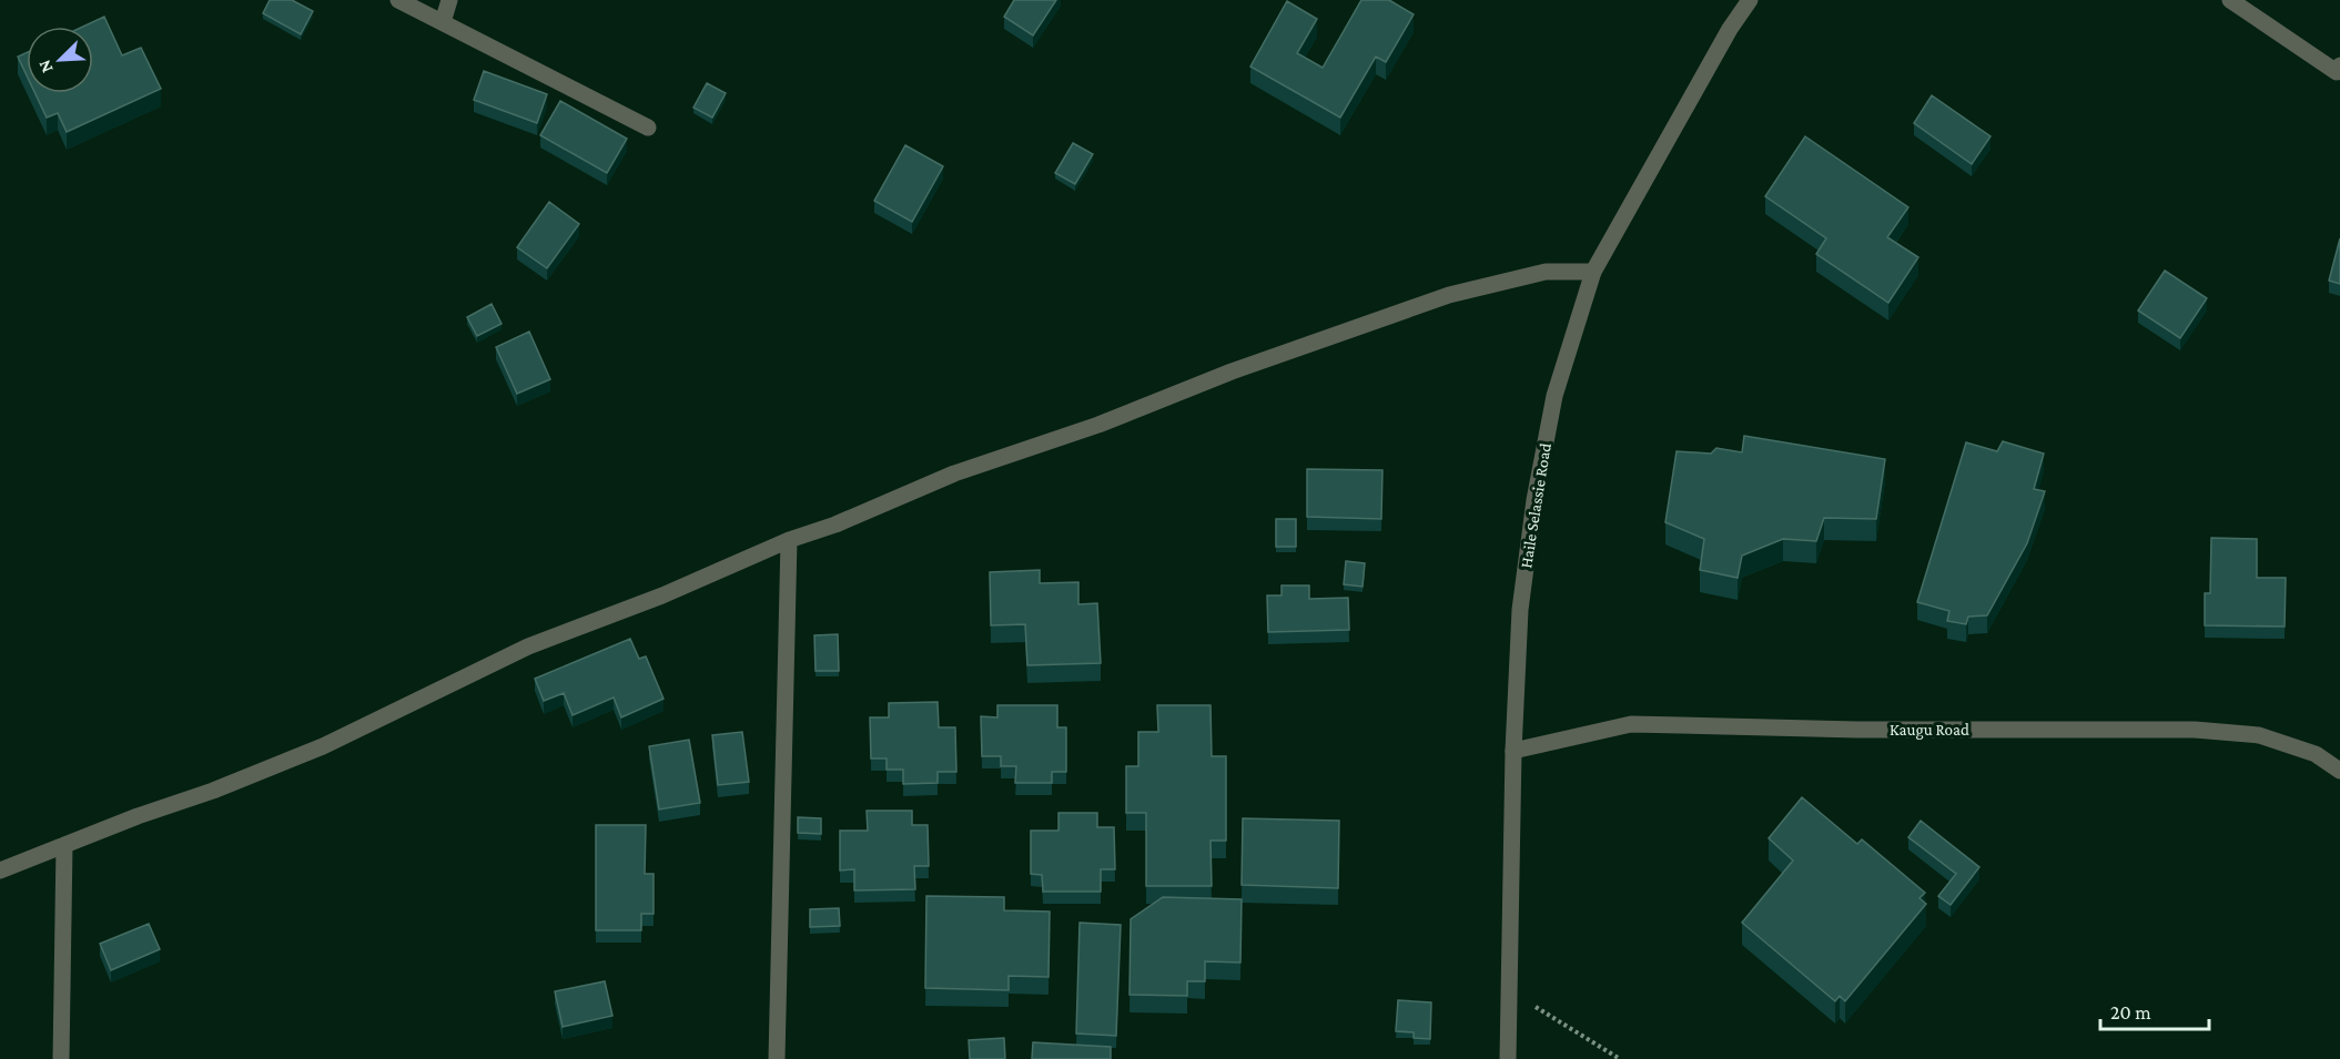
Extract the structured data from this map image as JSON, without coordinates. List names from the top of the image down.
{
  "streets": {
    "street": ["Haile Selassie Road", "Kaugu Road"]
  },
  "crossings": [
    ["Haile Selassie Road", "Kaugu Road"]
  ],
  "scale_bar": "20 m",
  "north": "bottom left"
}
